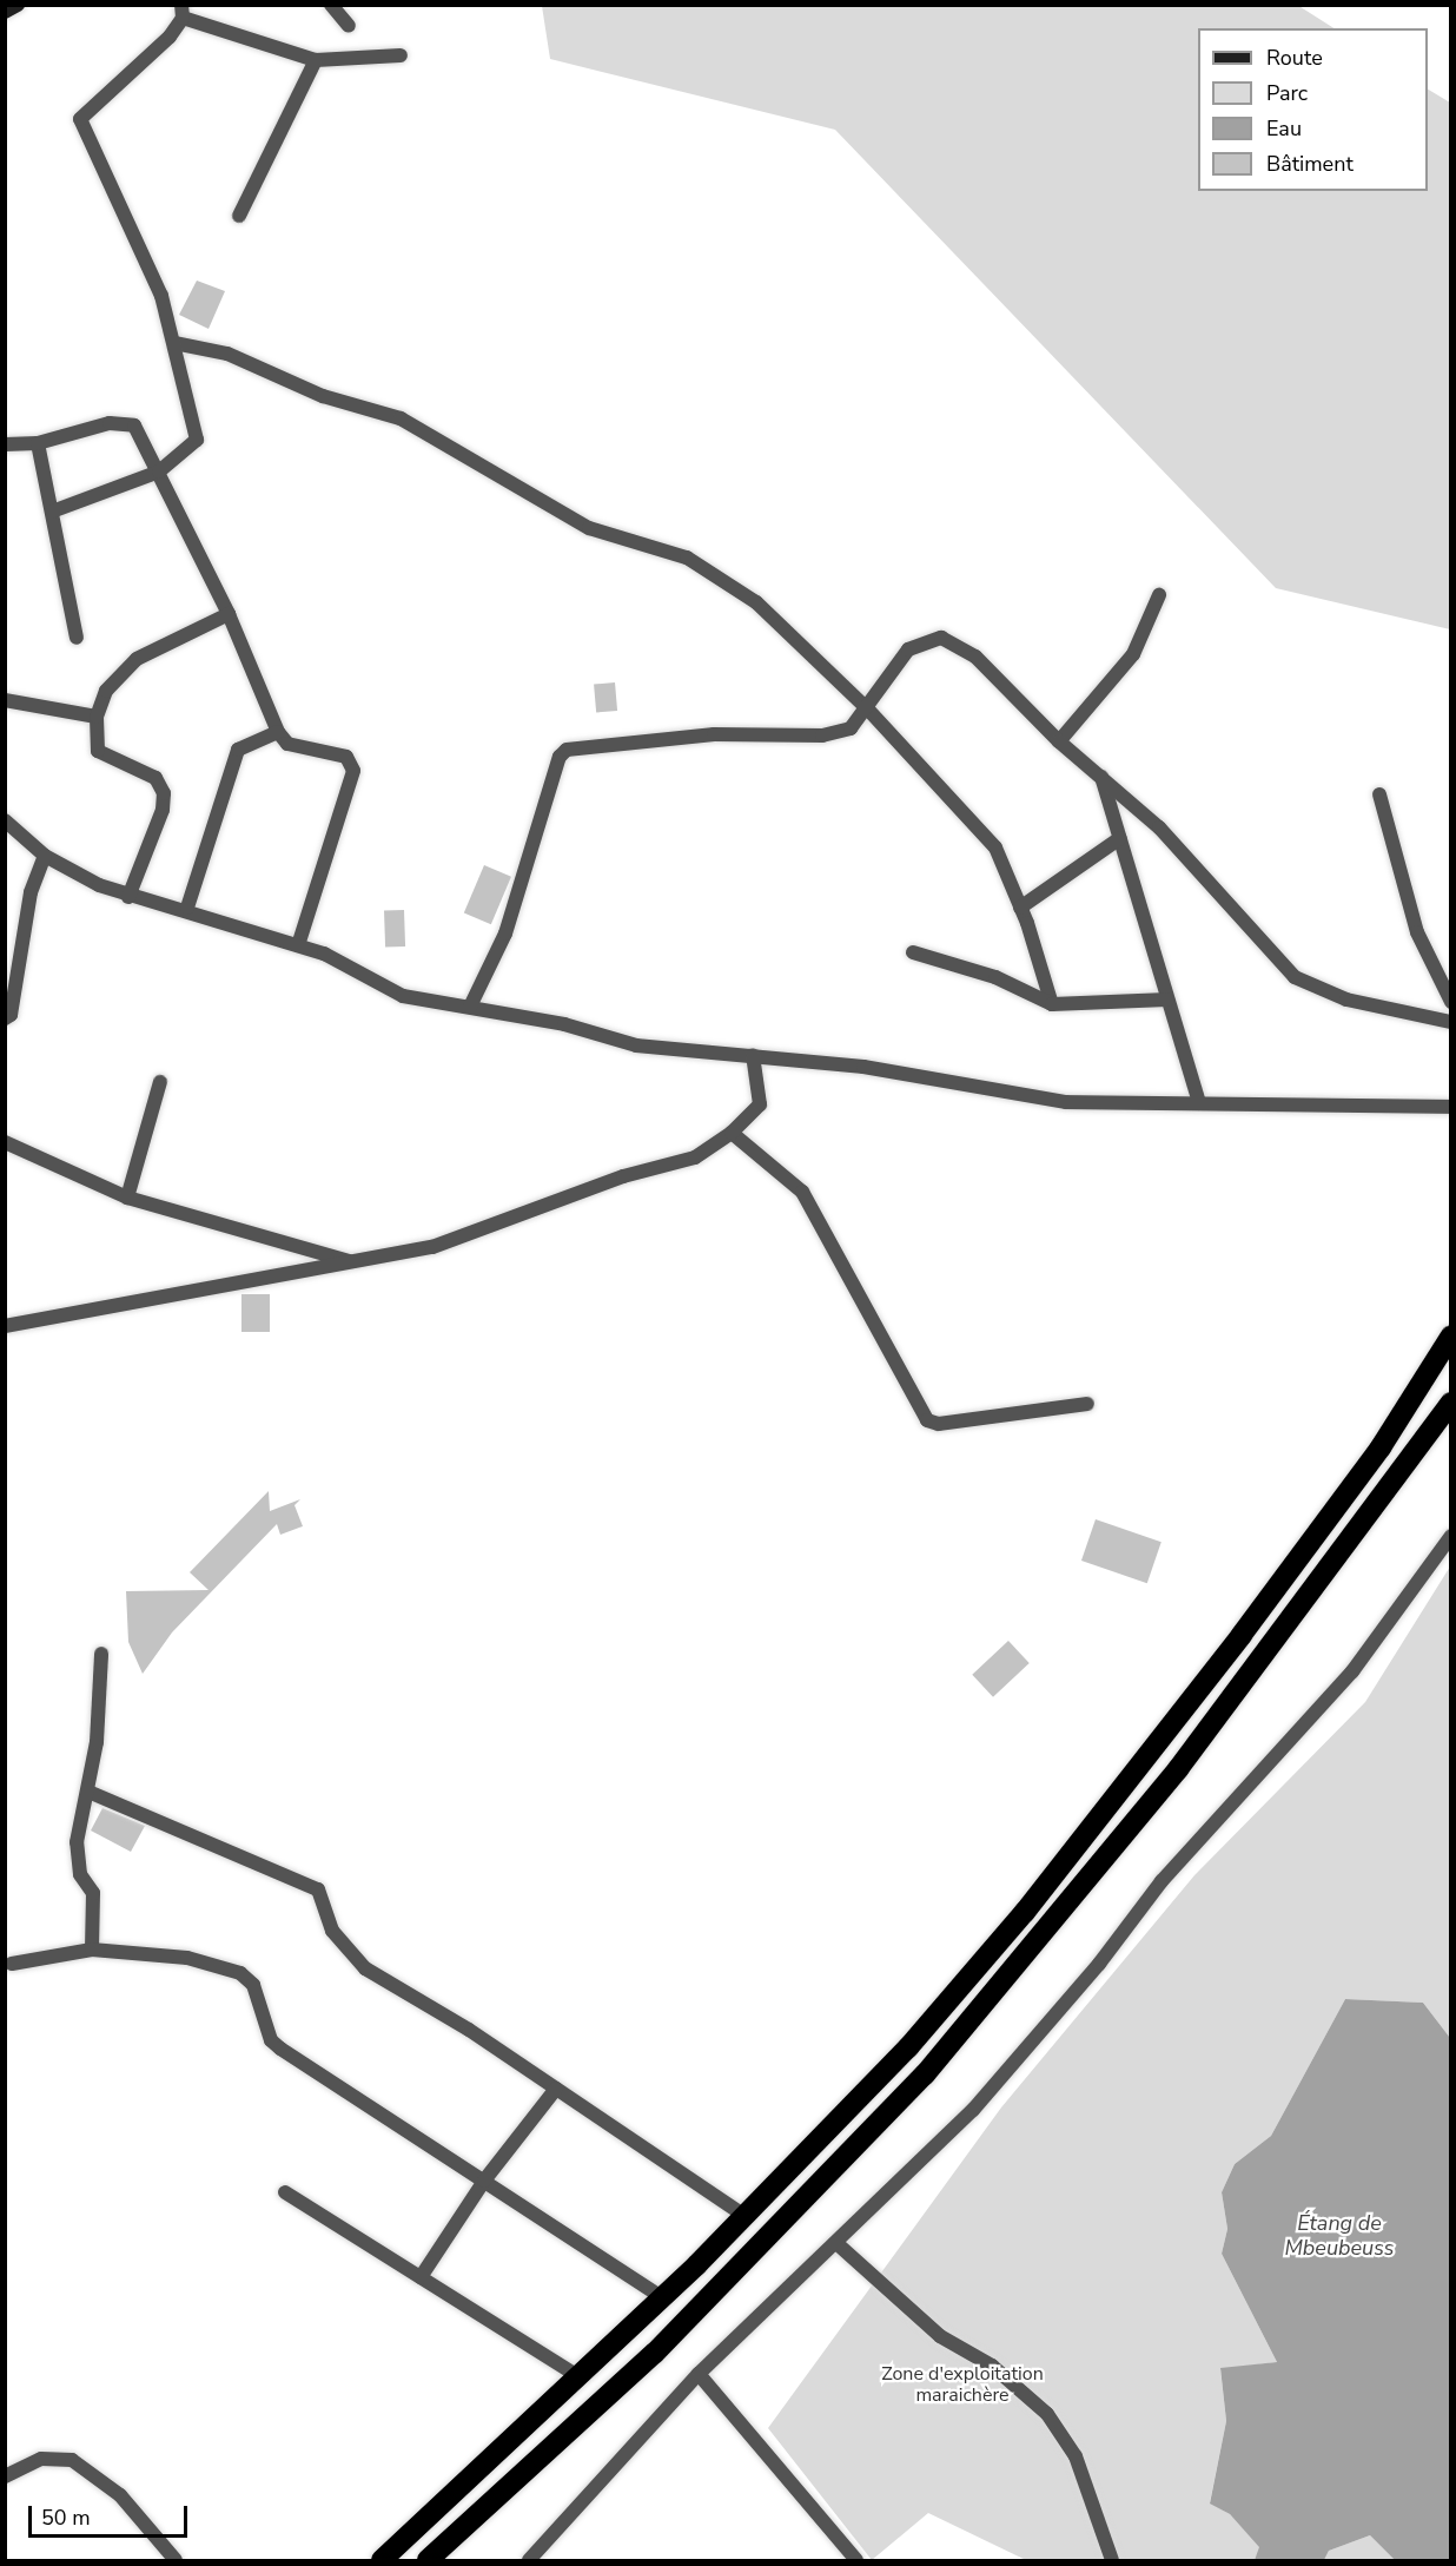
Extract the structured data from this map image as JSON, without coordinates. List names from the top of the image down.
{
  "water": ["Étang de Mbeubeuss"],
  "parks": ["Zone d'exploitation maraichère"],
  "legend": [
    "Route",
    "Parc",
    "Eau",
    "Bâtiment"
  ],
  "scale_bar": "50 m"
}
